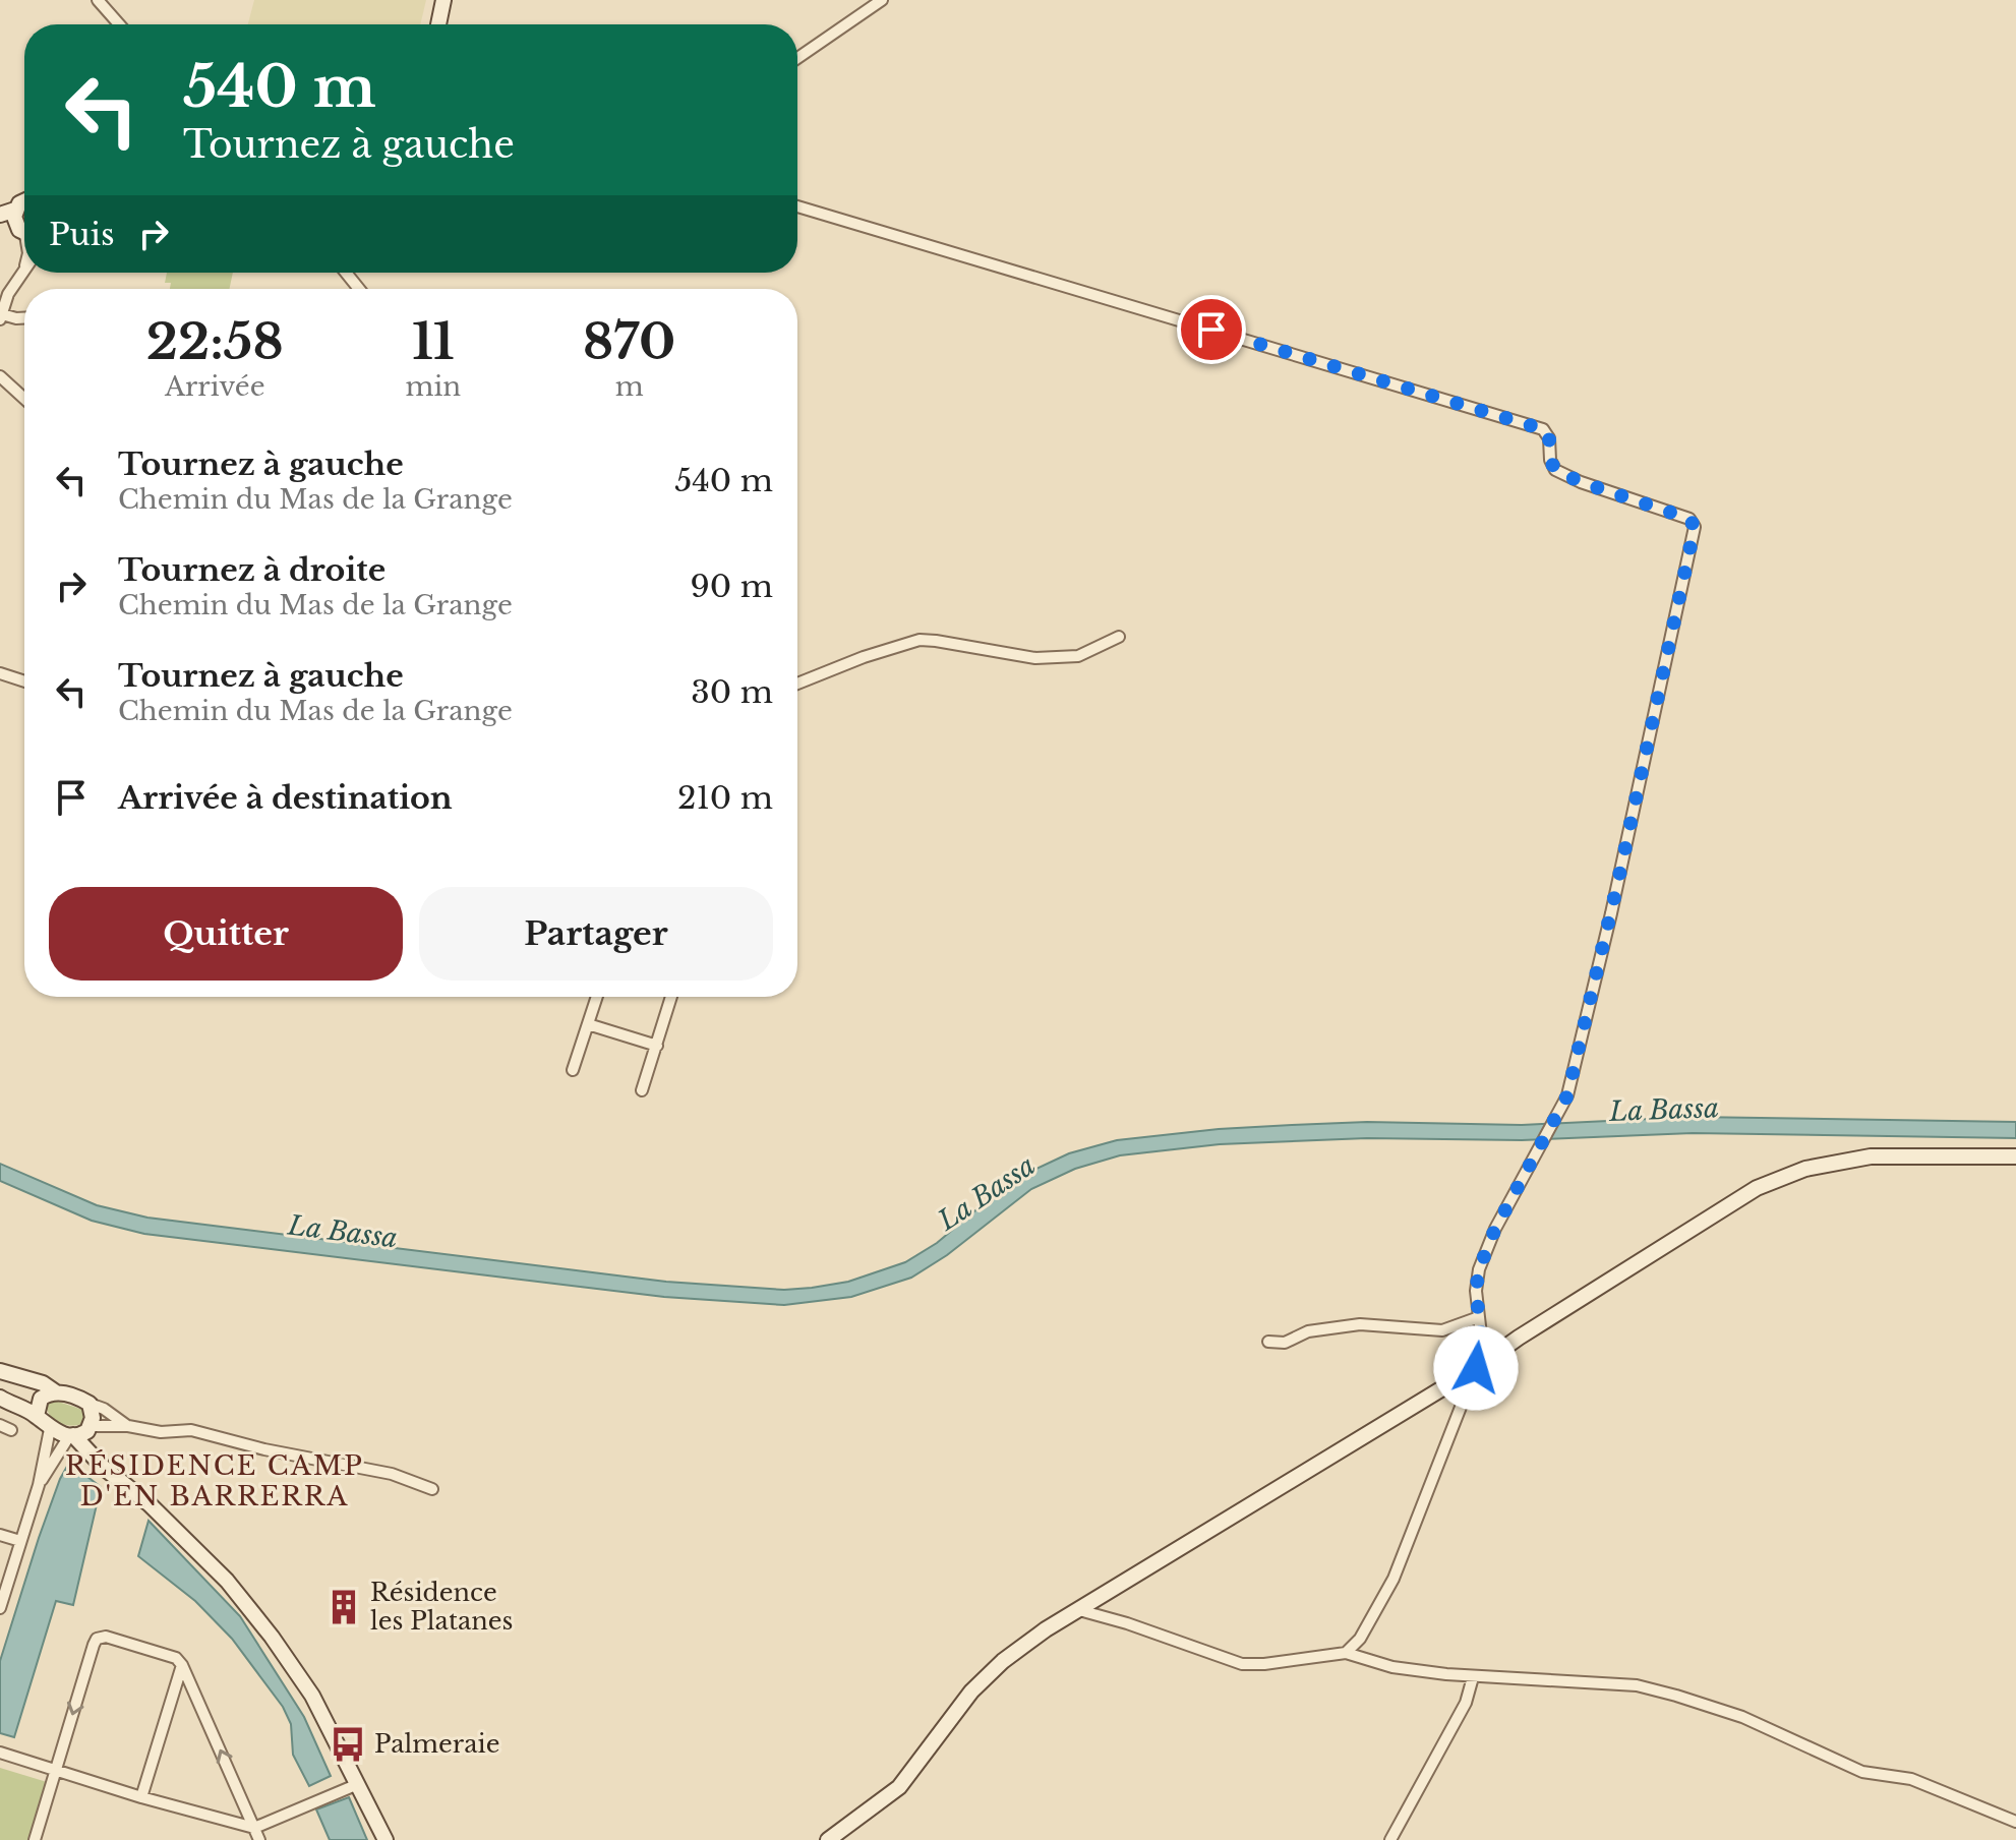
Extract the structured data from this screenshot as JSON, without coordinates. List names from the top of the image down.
{
  "districts": ["RÉSIDENCE CAMP D'EN BARRERRA"],
  "water": ["La Bassa"],
  "places": {
    "building": ["Résidence les Platanes"],
    "bus stop": ["Palmeraie"]
  },
  "page": {
    "turn": ["540 m", "Tournez à gauche"],
    "then": "Puis",
    "eta": [
      "22:58",
      "Arrivée",
      "11",
      "min",
      "870",
      "m"
    ],
    "list": [
      {
        "name": "Tournez à gauche",
        "note": "Chemin du Mas de la Grange",
        "value": "540 m"
      },
      {
        "name": "Tournez à droite",
        "note": "Chemin du Mas de la Grange",
        "value": "90 m"
      },
      {
        "name": "Tournez à gauche",
        "note": "Chemin du Mas de la Grange",
        "value": "30 m"
      },
      {
        "name": "Arrivée à destination",
        "value": "210 m"
      }
    ],
    "buttons": ["Quitter", "Partager"]
  }
}
